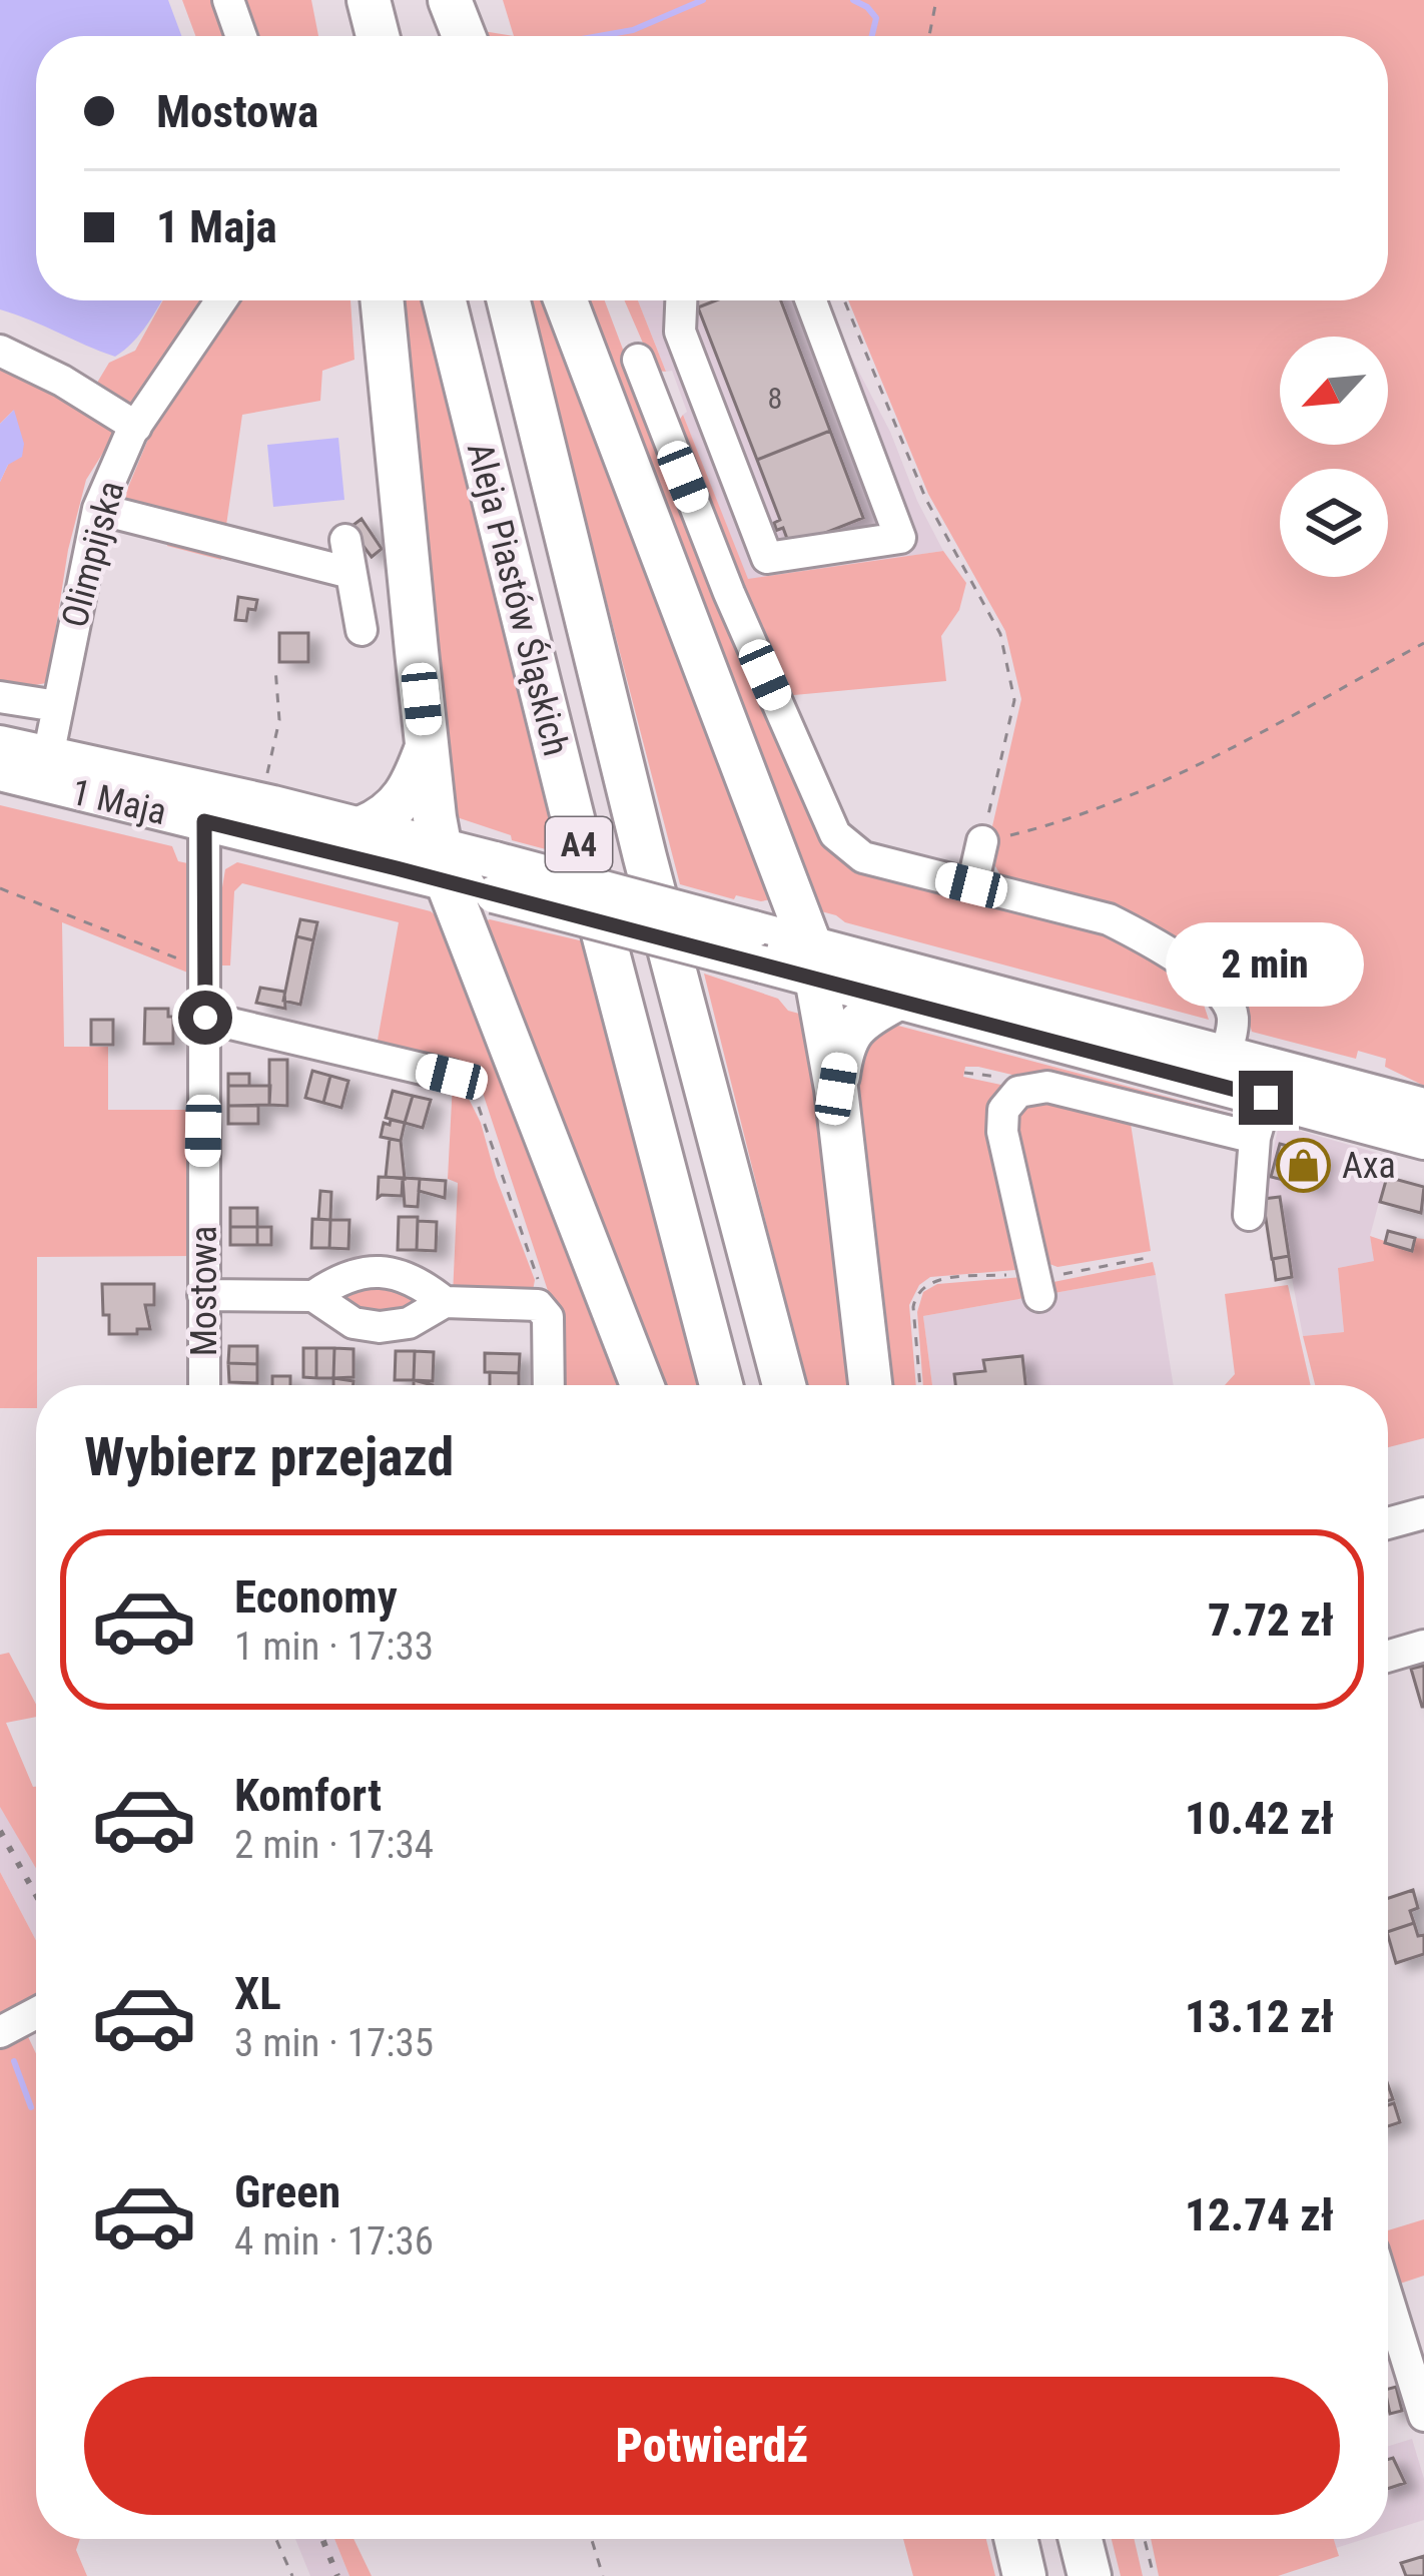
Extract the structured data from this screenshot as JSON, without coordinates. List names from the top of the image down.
{
  "streets": {
    "highway": ["Aleja Piastów Śląskich", "A4"],
    "main road": ["1 Maja"],
    "street": ["Olimpijska", "Mostowa"]
  },
  "crossings": [
    ["Olimpijska", "1 Maja"],
    ["1 Maja", "Mostowa"]
  ],
  "places": {
    "shop": ["Axa"]
  },
  "house_numbers": ["8"],
  "north": "bottom left",
  "page": {
    "banner": ["Mostowa", "1 Maja"],
    "bubble": "2 min",
    "heading": "Wybierz przejazd",
    "list": [
      {
        "name": "Economy",
        "note": "1 min · 17:33",
        "value": "7.72 zł"
      },
      {
        "name": "Komfort",
        "note": "2 min · 17:34",
        "value": "10.42 zł"
      },
      {
        "name": "XL",
        "note": "3 min · 17:35",
        "value": "13.12 zł"
      },
      {
        "name": "Green",
        "note": "4 min · 17:36",
        "value": "12.74 zł"
      }
    ],
    "buttons": "Potwierdź"
  }
}
